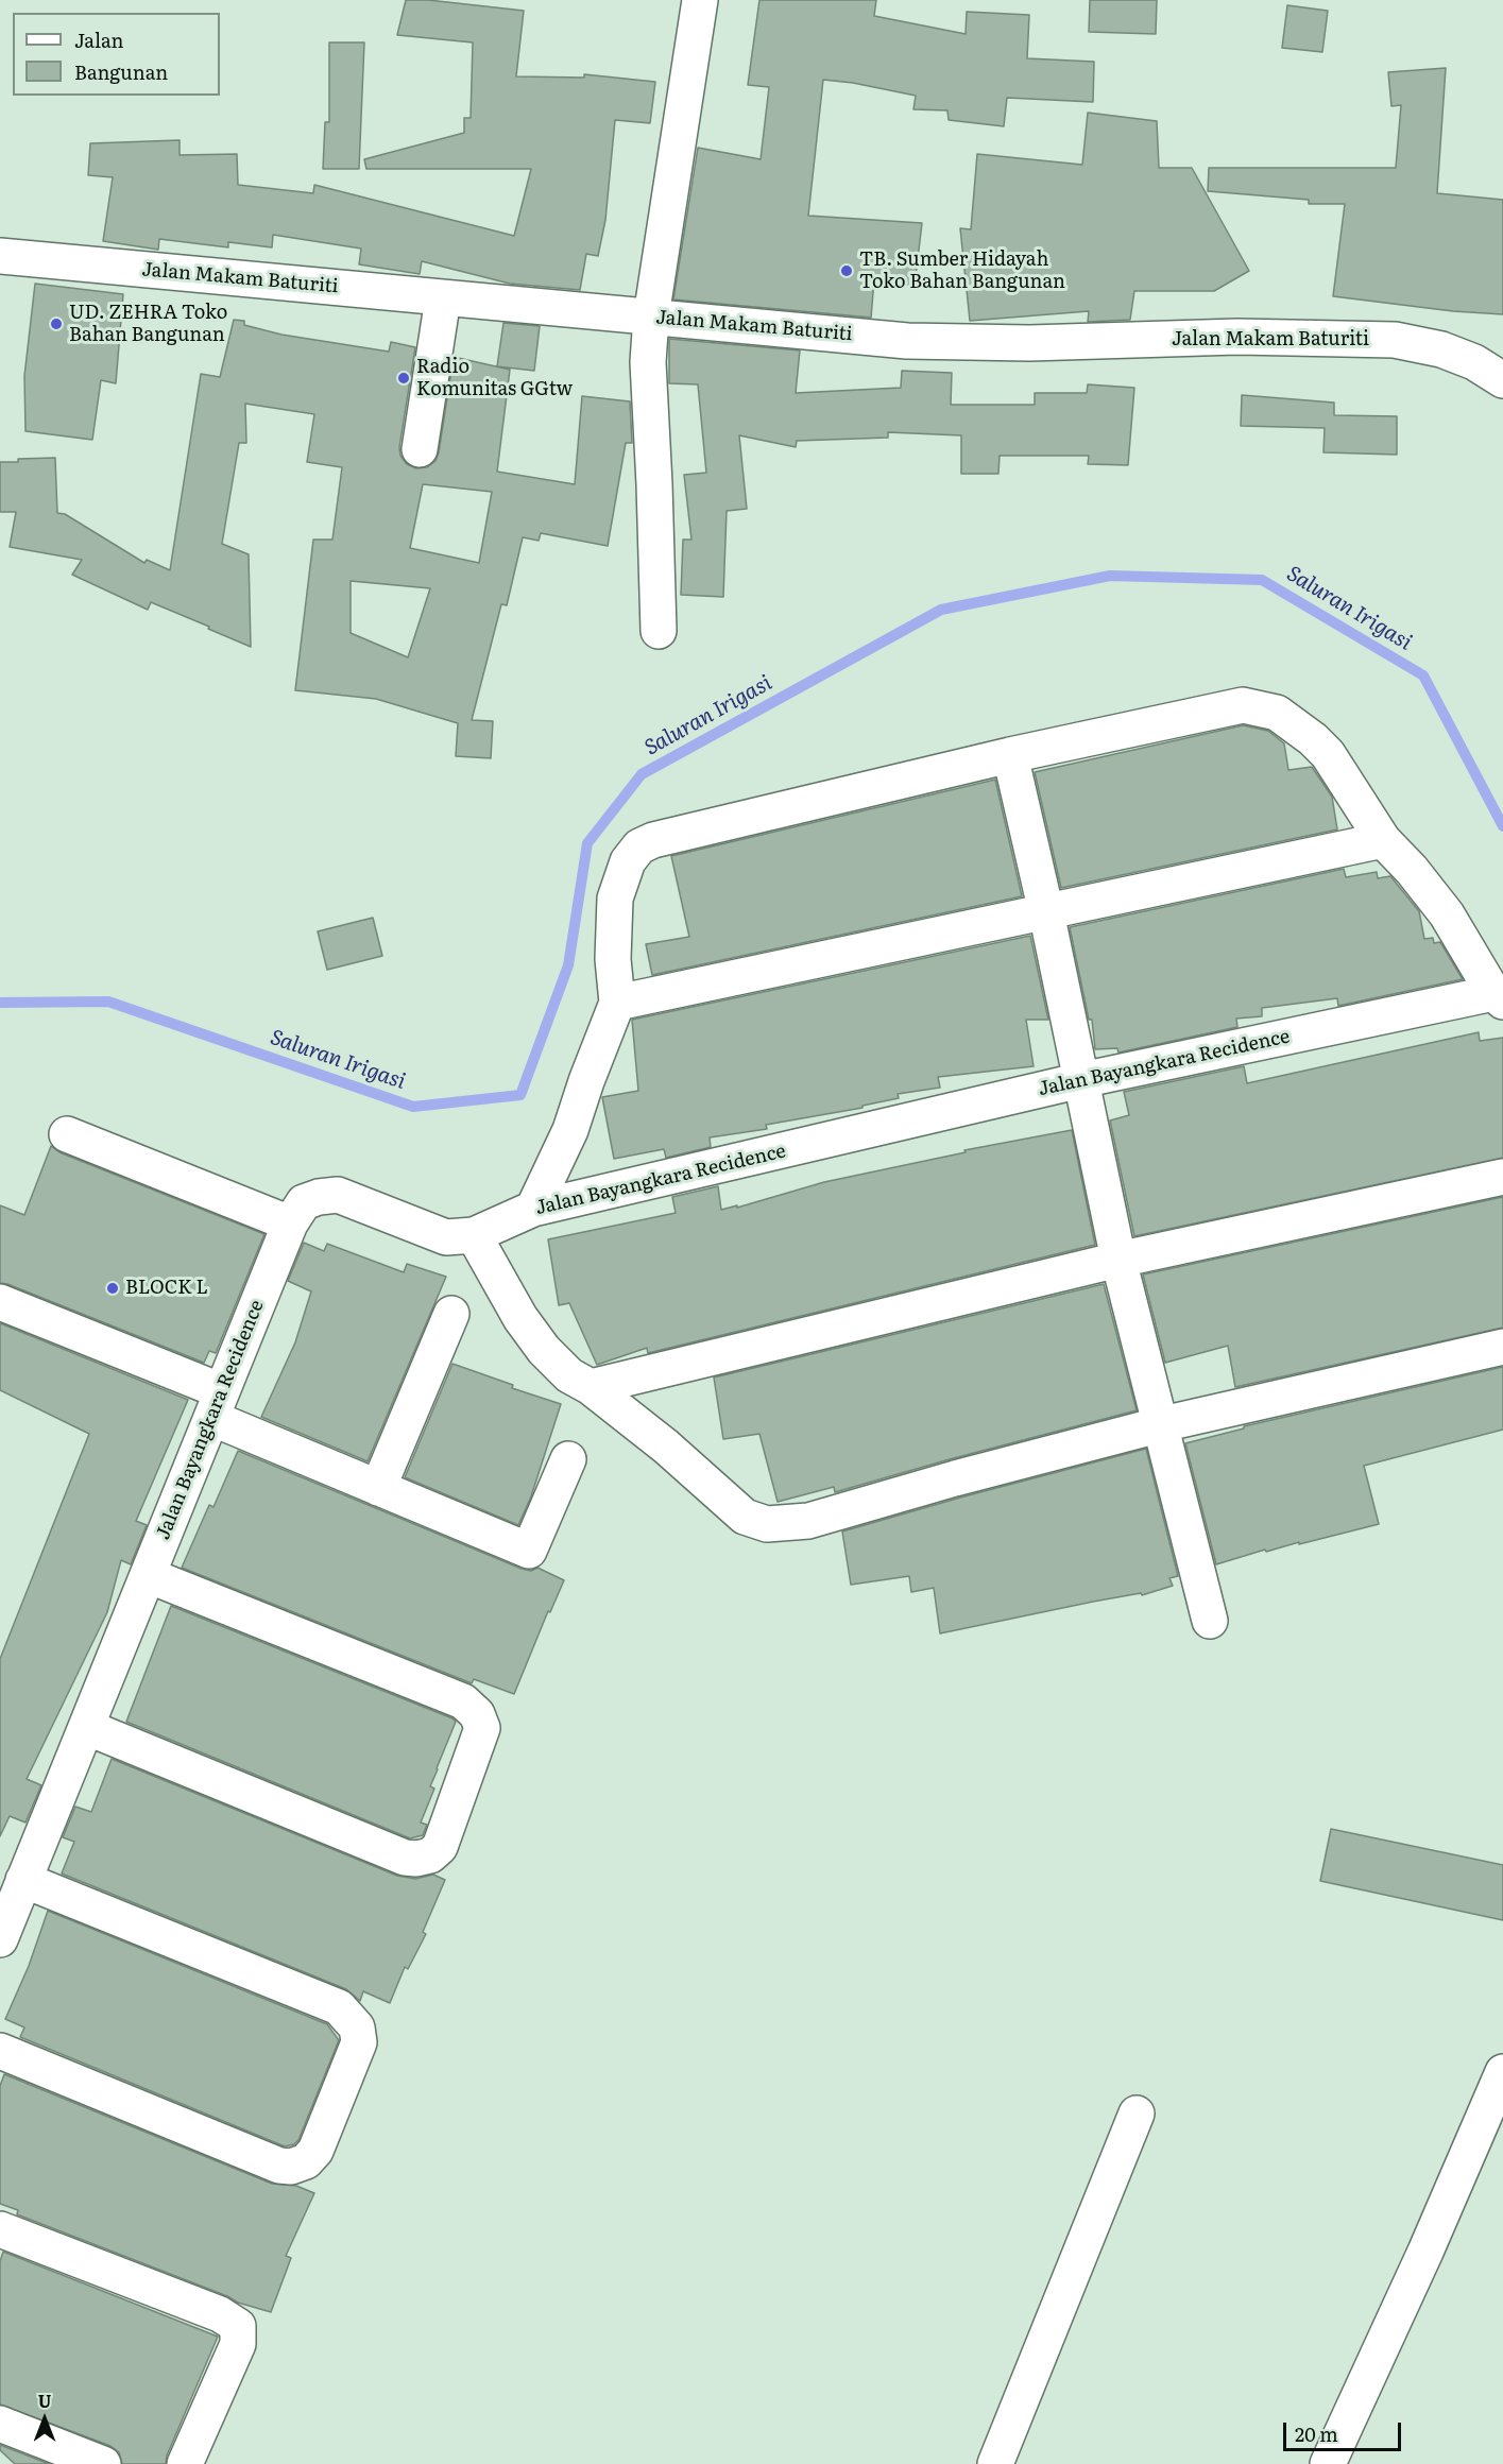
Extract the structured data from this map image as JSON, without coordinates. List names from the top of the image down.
{
  "streets": {
    "street": ["Jalan Makam Baturiti", "Jalan Bayangkara Recidence"]
  },
  "water": ["Saluran Irigasi"],
  "places": [
    "TB. Sumber Hidayah Toko Bahan Bangunan",
    "UD. ZEHRA Toko Bahan Bangunan",
    "Radio Komunitas GGtw",
    "BLOCK L"
  ],
  "legend": ["Jalan", "Bangunan"],
  "scale_bar": "20 m",
  "north": "top"
}
